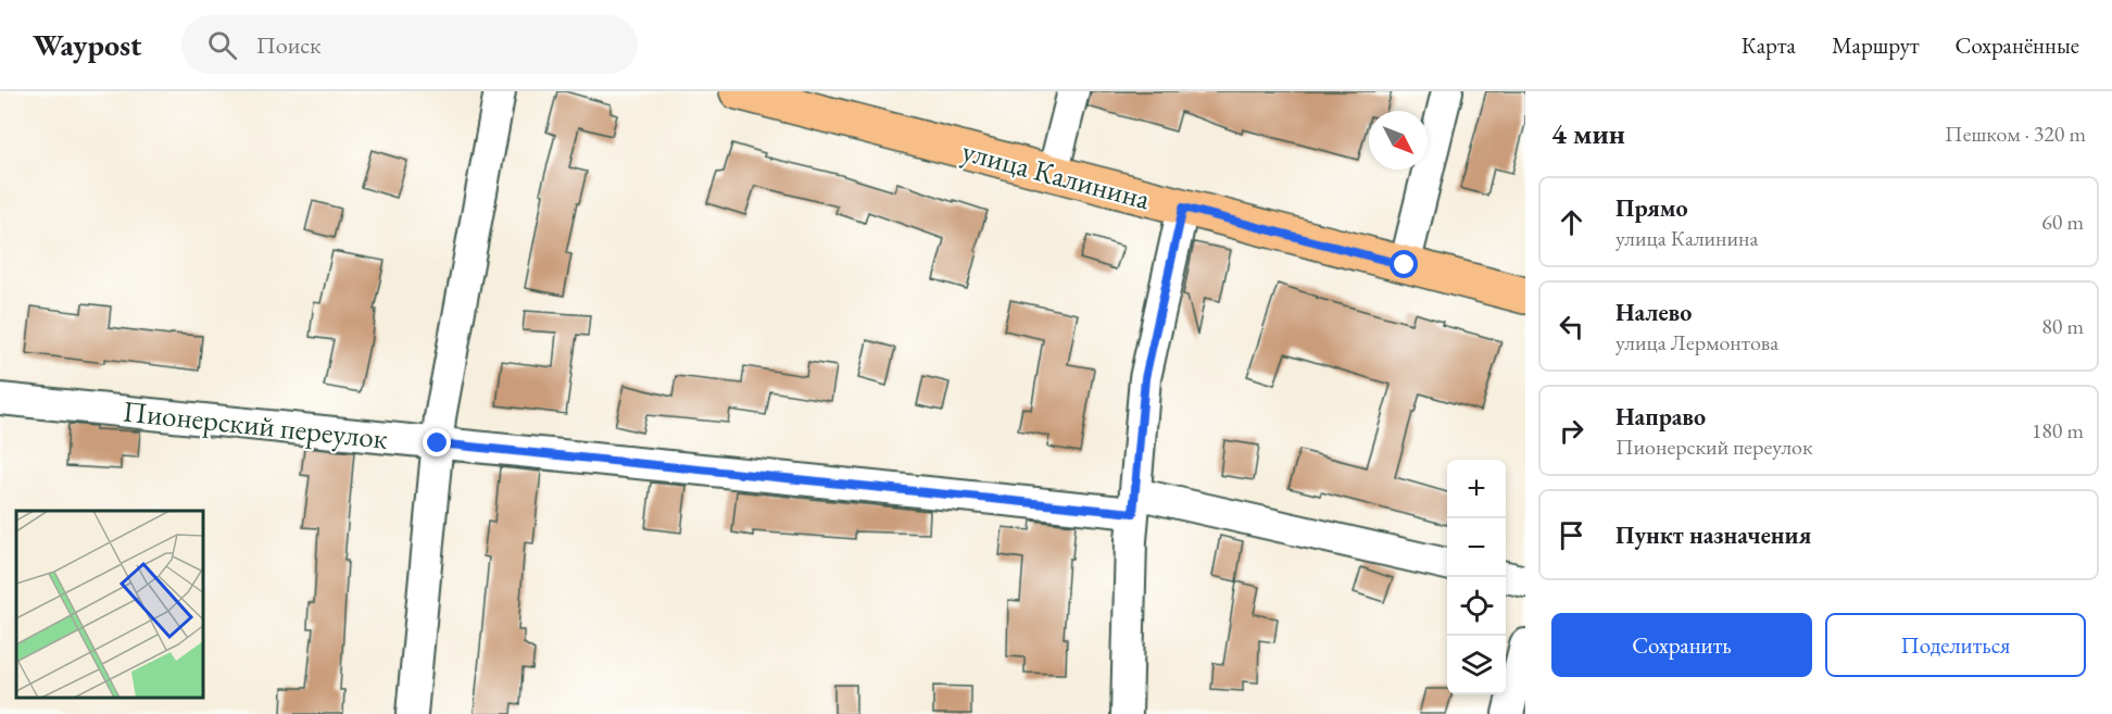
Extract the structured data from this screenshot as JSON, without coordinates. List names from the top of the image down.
{
  "streets": {
    "main road": ["улица Калинина"],
    "street": ["Пионерский переулок"]
  },
  "north": "bottom right",
  "page": {
    "header": "Waypost",
    "search": "Поиск",
    "nav": ["Карта", "Маршрут", "Сохранённые"],
    "heading": ["4 мин", "Пешком · 320 m"],
    "list": [
      ["Прямо", "улица Калинина", "60 m"],
      ["Налево", "улица Лермонтова", "80 m"],
      ["Направо", "Пионерский переулок", "180 m"],
      "Пункт назначения"
    ],
    "map_buttons": ["+", "−"],
    "buttons": ["Сохранить", "Поделиться"]
  }
}
